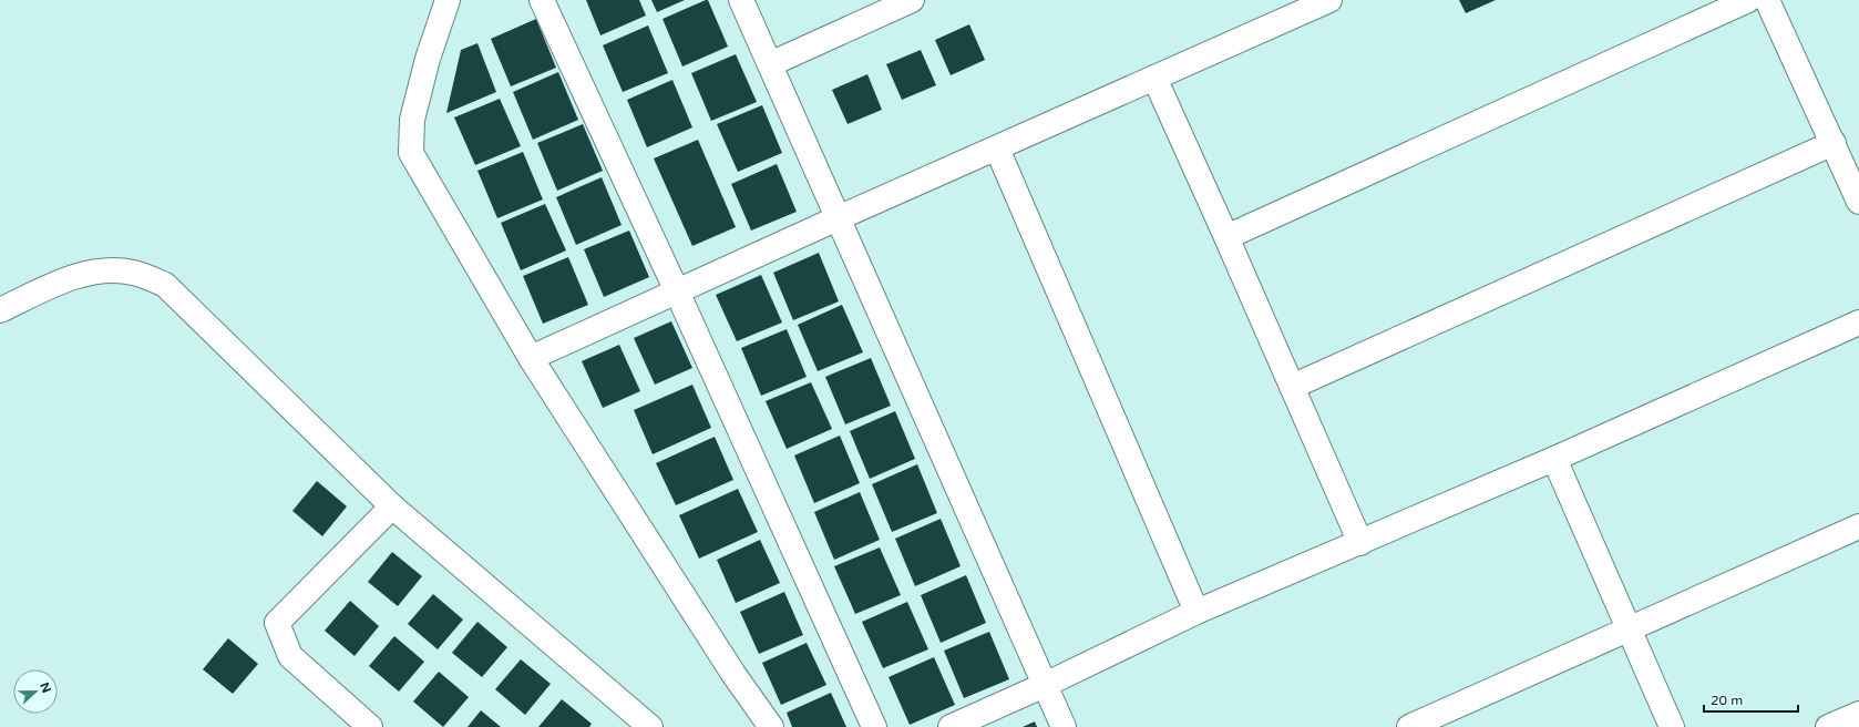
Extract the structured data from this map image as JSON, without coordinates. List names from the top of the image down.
{
  "scale_bar": "20 m",
  "north": "right"
}
